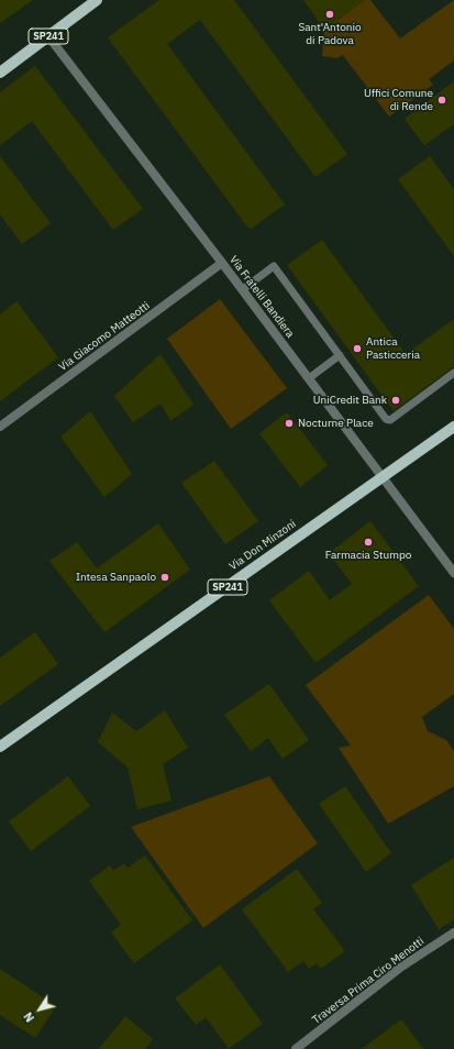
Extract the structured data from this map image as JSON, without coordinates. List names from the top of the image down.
{
  "streets": {
    "main road": ["SP241", "Via Don Minzoni"],
    "street": ["Via Fratelli Bandiera", "Via Giacomo Matteotti", "Traversa Prima Ciro Menotti"]
  },
  "crossings": [
    ["SP241", "Via Fratelli Bandiera"],
    ["Via Fratelli Bandiera", "Via Giacomo Matteotti"],
    ["Via Fratelli Bandiera", "Via Don Minzoni"]
  ],
  "places": [
    "Sant'Antonio di Padova",
    "Uffici Comune di Rende",
    "Antica Pasticceria",
    "UniCredit Bank",
    "Nocturne Place",
    "Farmacia Stumpo",
    "Intesa Sanpaolo"
  ],
  "north": "bottom left"
}
